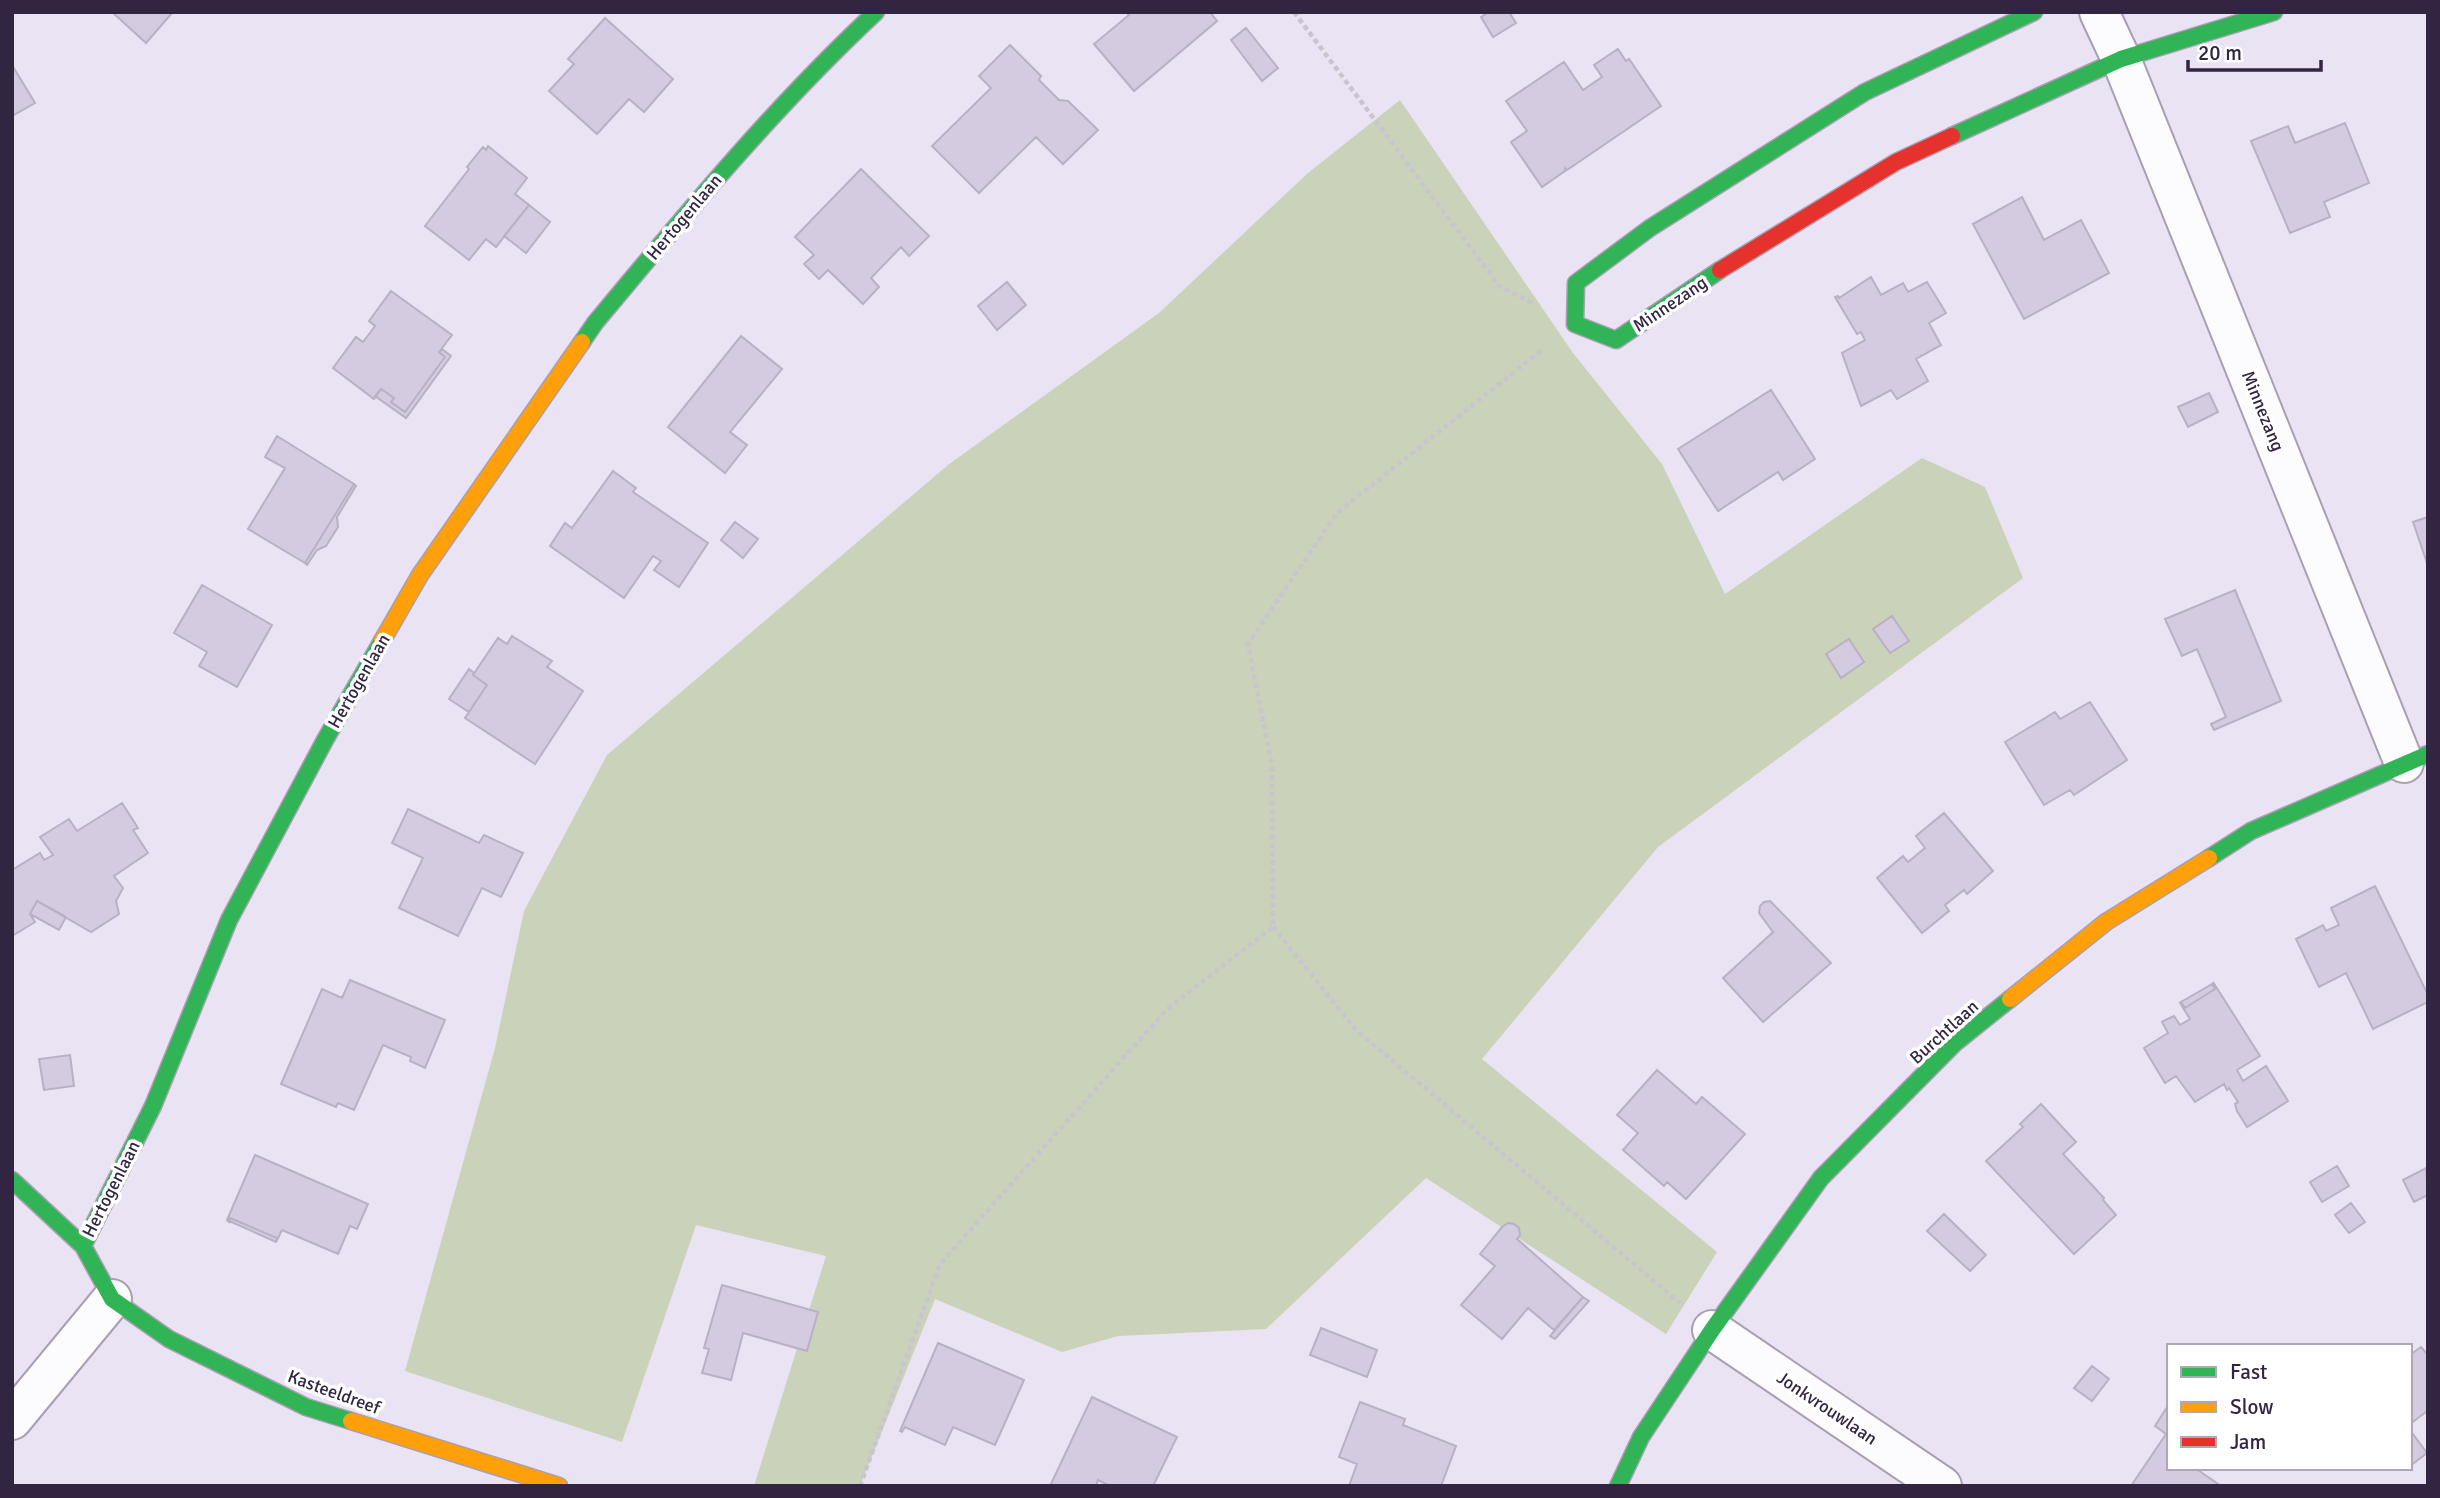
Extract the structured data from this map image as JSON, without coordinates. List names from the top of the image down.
{
  "streets": {
    "street": [
      "Hertogenlaan",
      "Minnezang",
      "Burchtlaan",
      "Kasteeldreef",
      "Jonkvrouwlaan"
    ]
  },
  "crossings": [
    ["Hertogenlaan", "Kasteeldreef"],
    ["Minnezang", "Burchtlaan"],
    ["Burchtlaan", "Jonkvrouwlaan"]
  ],
  "legend": ["Fast", "Slow", "Jam"],
  "scale_bar": "20 m"
}
